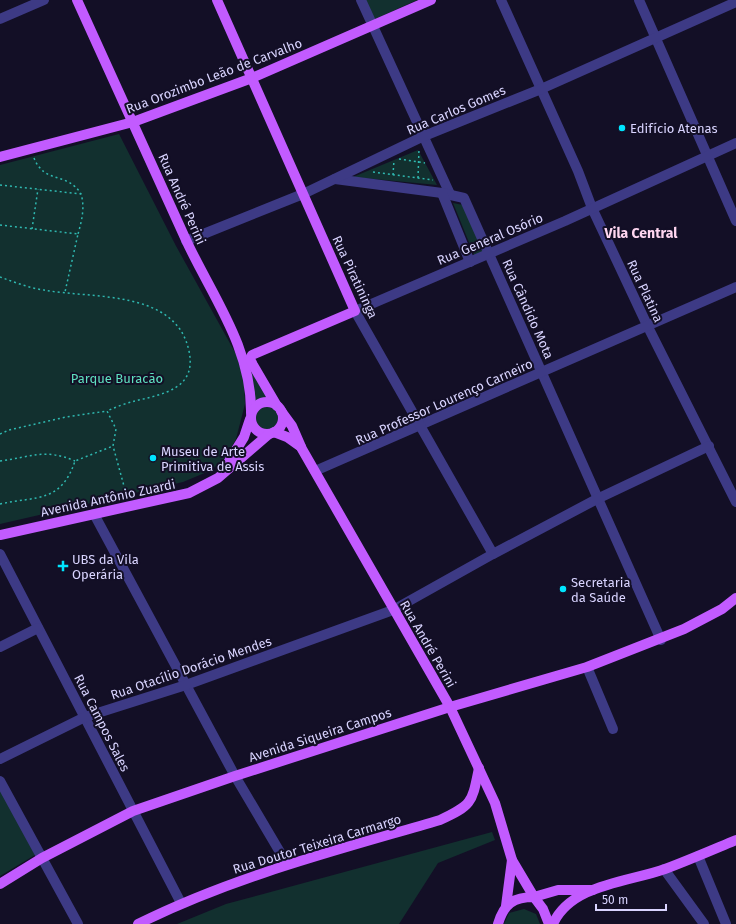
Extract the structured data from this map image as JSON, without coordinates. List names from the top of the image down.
{
  "streets": {
    "main road": [
      "Rua Orozimbo Leão de Carvalho",
      "Rua André Perini",
      "Rua General Osório",
      "Rua Piratininga",
      "Avenida Antônio Zuardi",
      "Avenida Siqueira Campos",
      "Rua Doutor Teixeira Carmargo"
    ],
    "street": [
      "Rua Carlos Gomes",
      "Rua Platina",
      "Rua Cândido Mota",
      "Rua Professor Lourenço Carneiro",
      "Rua Otacílio Dorácio Mendes",
      "Rua Campos Sales"
    ]
  },
  "crossings": [
    ["Rua Orozimbo Leão de Carvalho", "Rua André Perini"],
    ["Rua Orozimbo Leão de Carvalho", "Rua Piratininga"],
    ["Rua Carlos Gomes", "Rua André Perini"],
    ["Rua Carlos Gomes", "Rua Piratininga"],
    ["Rua Carlos Gomes", "Rua Platina"],
    ["Rua André Perini", "Rua General Osório"],
    ["Rua André Perini", "Rua Professor Lourenço Carneiro"],
    ["Rua André Perini", "Avenida Antônio Zuardi"],
    ["Rua André Perini", "Rua Otacílio Dorácio Mendes"],
    ["Rua André Perini", "Avenida Siqueira Campos"],
    ["Rua André Perini", "Rua Doutor Teixeira Carmargo"],
    ["Rua General Osório", "Rua Piratininga"],
    ["Rua General Osório", "Rua Platina"],
    ["Rua General Osório", "Rua Cândido Mota"],
    ["Rua Piratininga", "Rua Professor Lourenço Carneiro"],
    ["Rua Piratininga", "Rua Otacílio Dorácio Mendes"],
    ["Rua Platina", "Rua Professor Lourenço Carneiro"],
    ["Rua Platina", "Rua Otacílio Dorácio Mendes"],
    ["Rua Cândido Mota", "Rua Professor Lourenço Carneiro"],
    ["Rua Cândido Mota", "Rua Otacílio Dorácio Mendes"],
    ["Rua Cândido Mota", "Avenida Siqueira Campos"],
    ["Rua Otacílio Dorácio Mendes", "Rua Campos Sales"],
    ["Rua Campos Sales", "Avenida Siqueira Campos"],
    ["Rua Campos Sales", "Rua Doutor Teixeira Carmargo"]
  ],
  "districts": ["Vila Central"],
  "parks": ["Parque Buracão"],
  "places": {
    "other": ["Edifício Atenas", "Museu de Arte Primitiva de Assis", "Secretaria da Saúde"],
    "health": ["UBS da Vila Operária"]
  },
  "scale_bar": "50 m"
}
